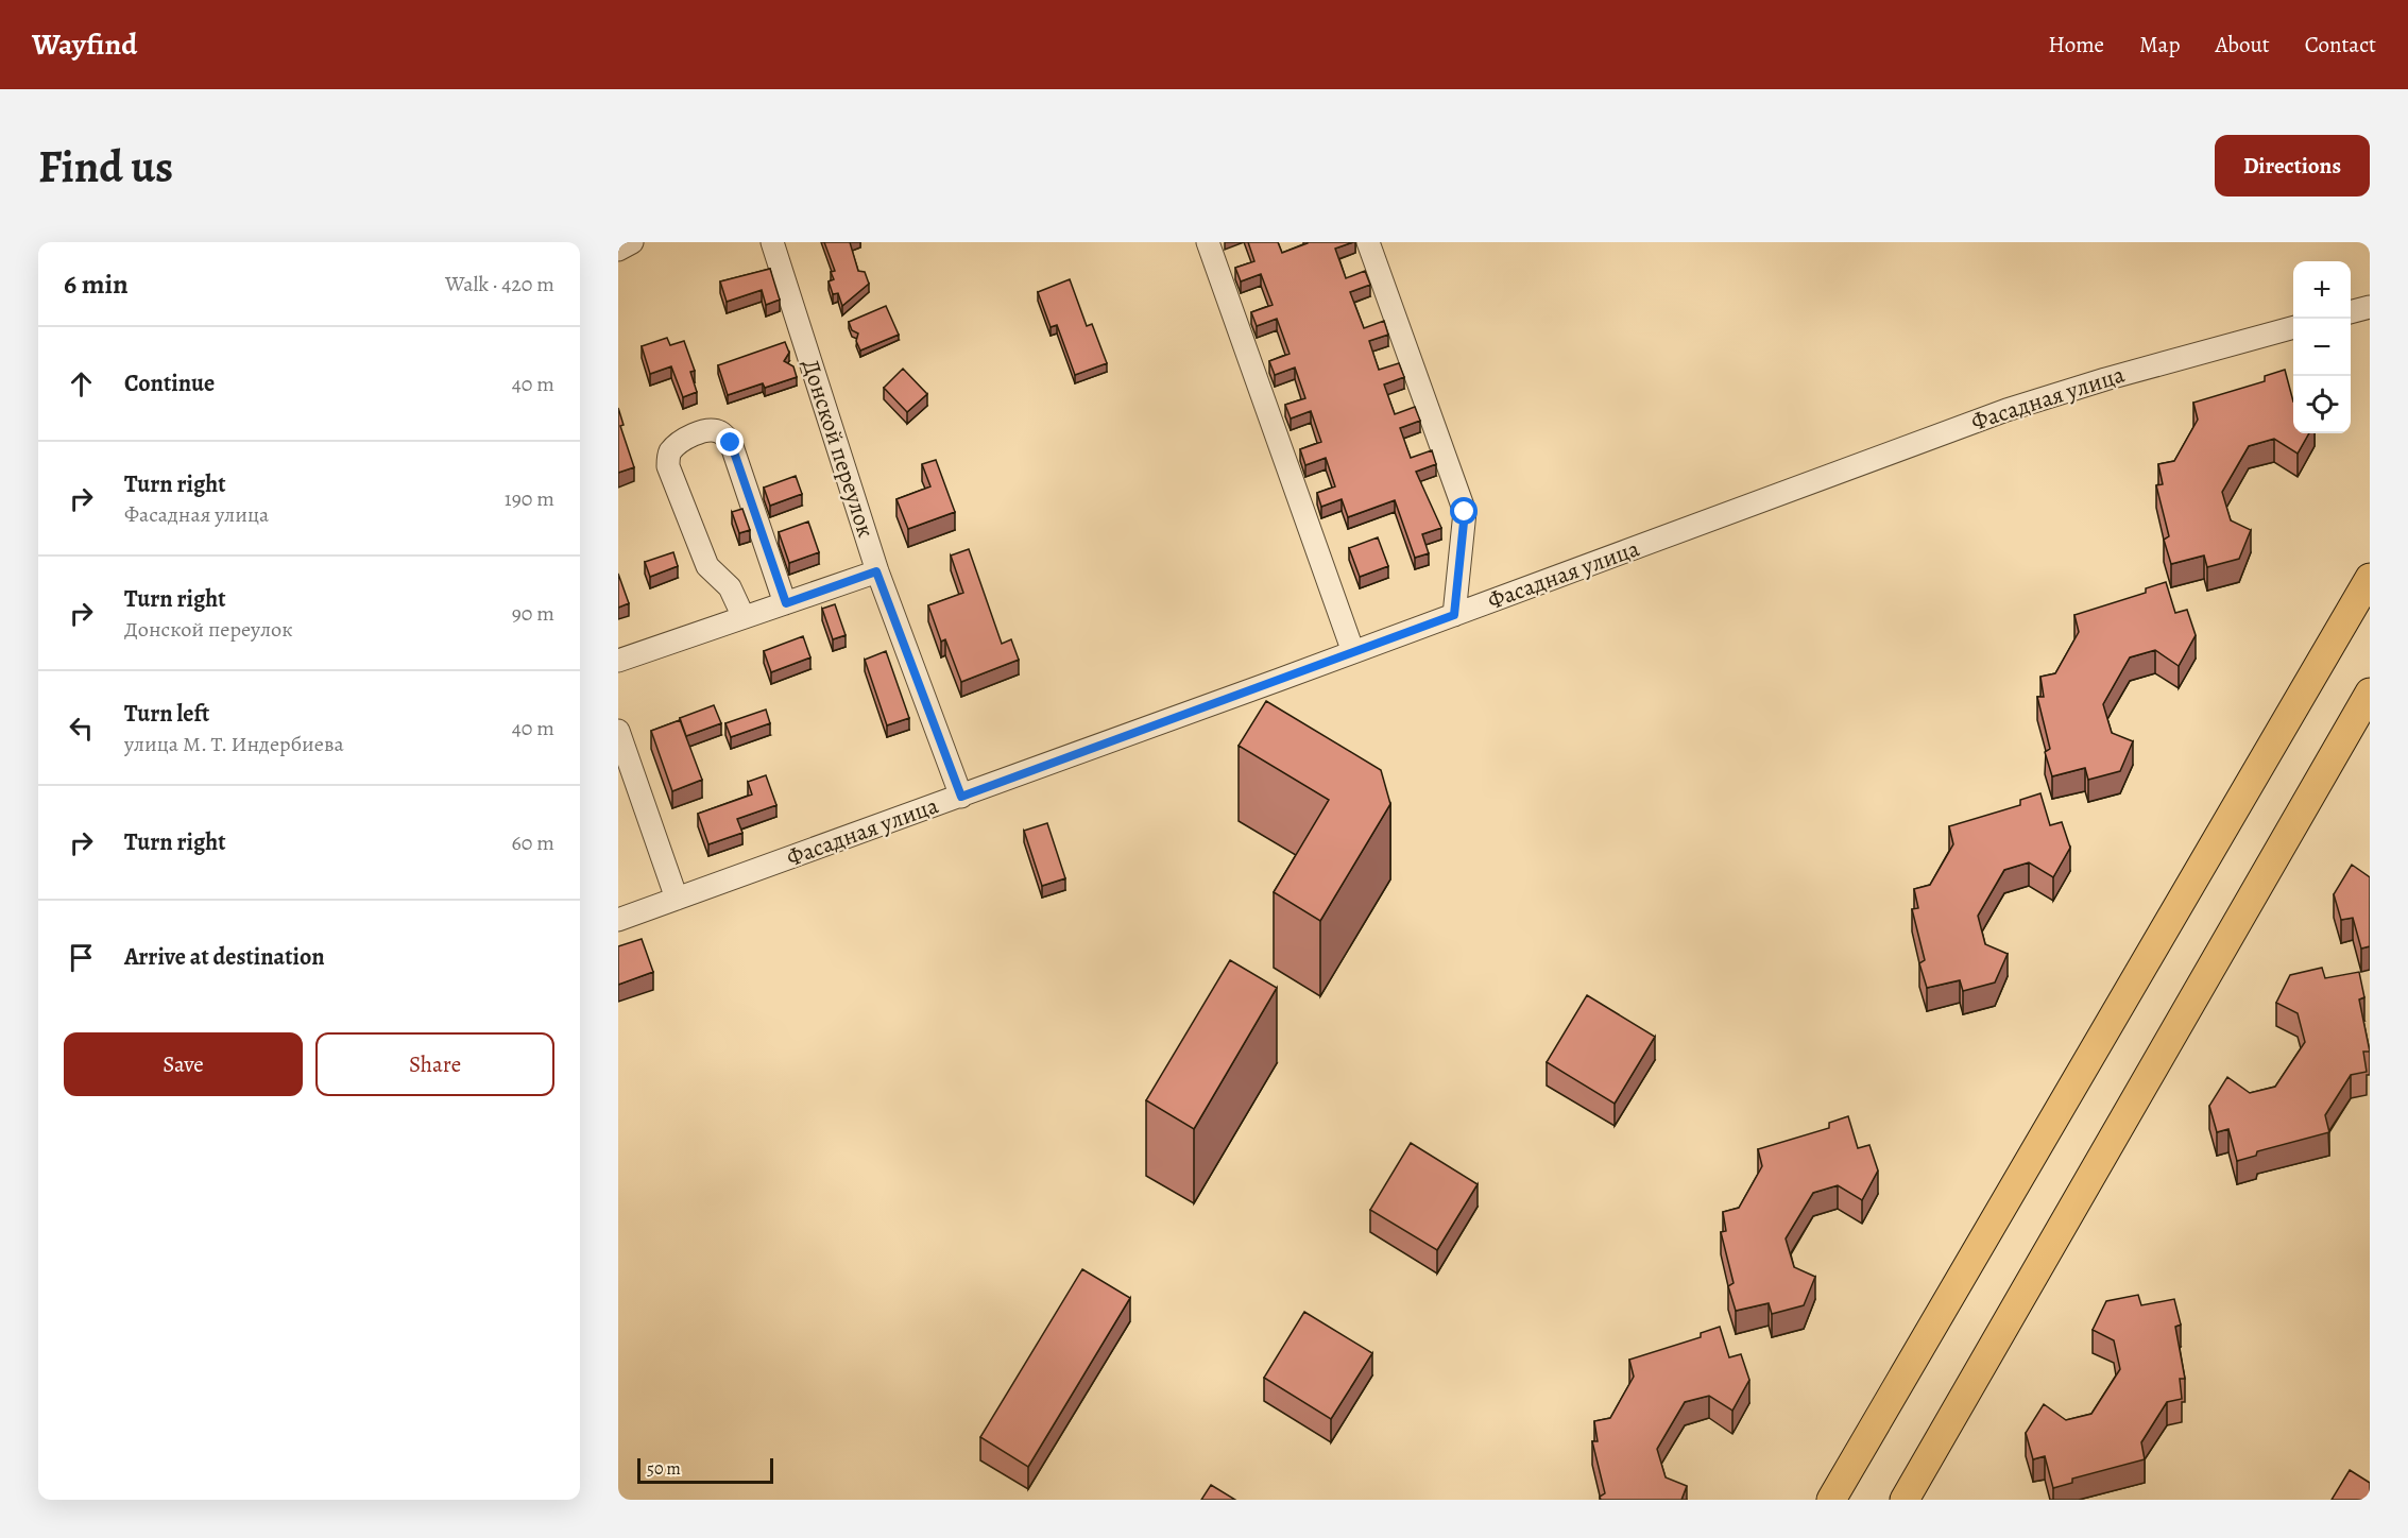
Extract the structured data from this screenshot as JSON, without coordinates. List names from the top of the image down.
{
  "streets": {
    "street": ["Фасадная улица", "Донской переулок"]
  },
  "crossings": [
    ["Фасадная улица", "Донской переулок"]
  ],
  "scale_bar": "50 m",
  "page": {
    "header": "Wayfind",
    "nav": [
      "Home",
      "Map",
      "About",
      "Contact"
    ],
    "buttons": [
      "Directions",
      ["Save", "Share"]
    ],
    "title": "Find us",
    "heading": ["6 min", "Walk · 420 m"],
    "map_buttons": ["+", "−"],
    "list": [
      ["Continue", "40 m"],
      ["Turn right", "Фасадная улица", "190 m"],
      ["Turn right", "Донской переулок", "90 m"],
      ["Turn left", "улица М. Т. Индербиева", "40 m"],
      ["Turn right", "60 m"],
      "Arrive at destination"
    ],
    "scale": "50 m"
  }
}
